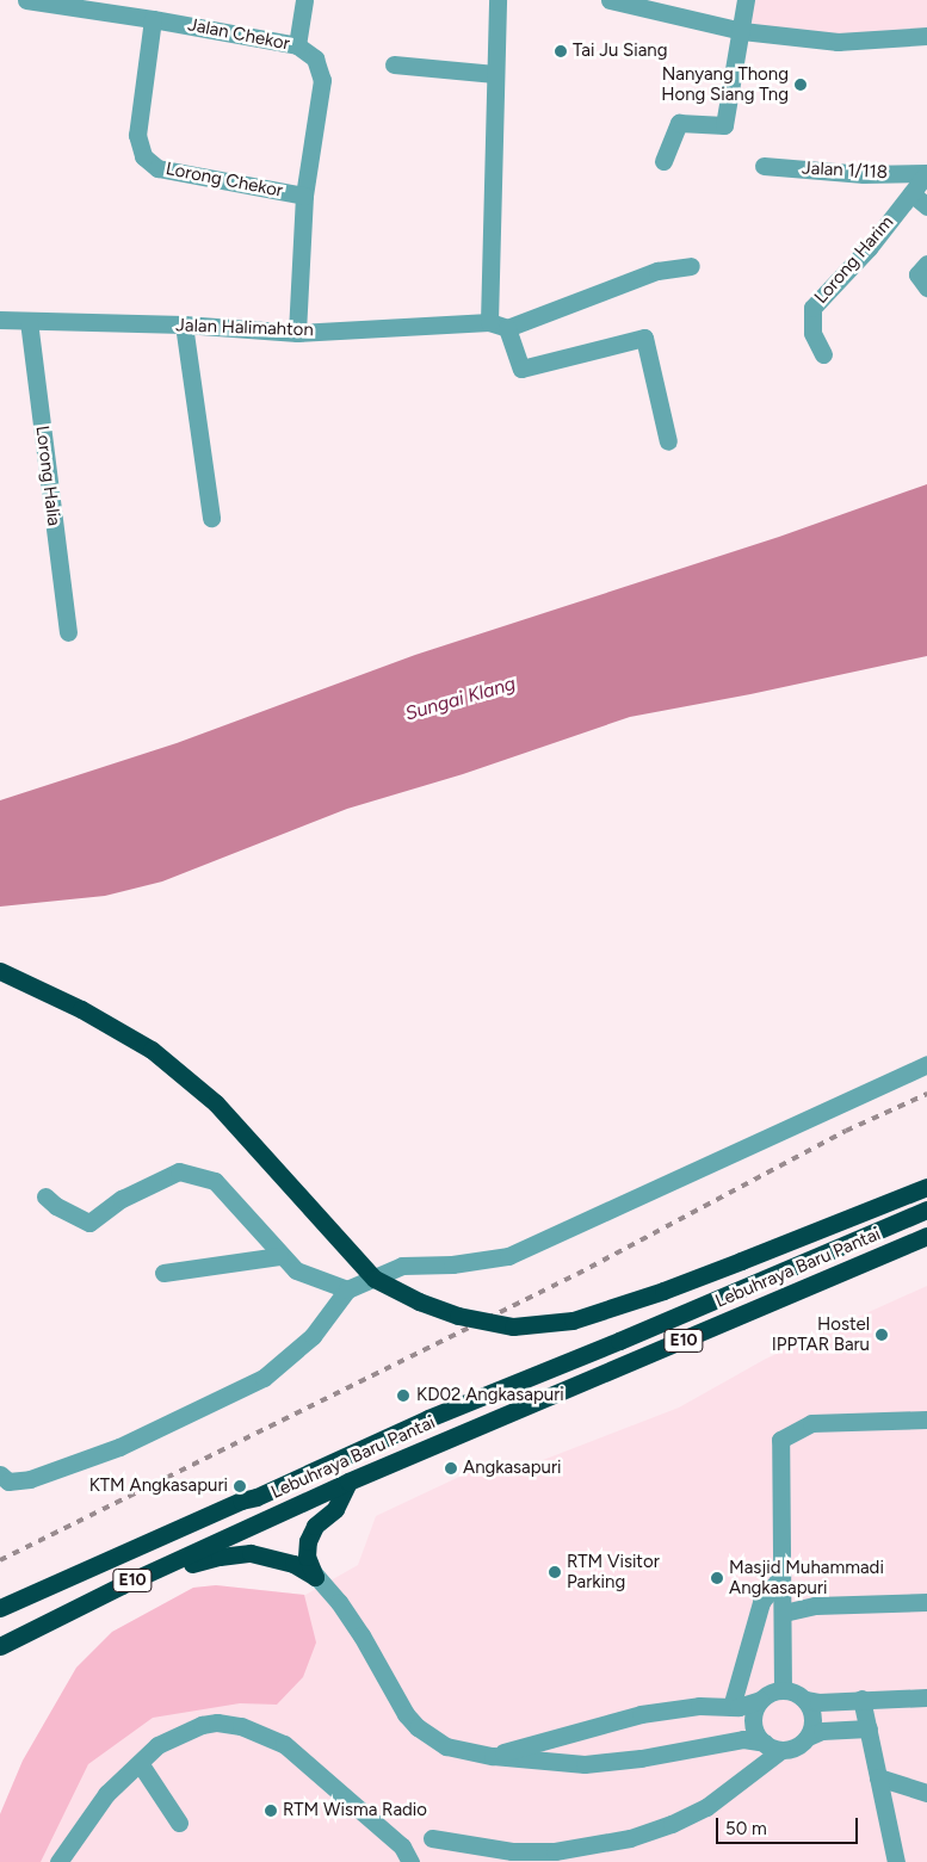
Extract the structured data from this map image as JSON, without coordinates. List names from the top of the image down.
{
  "streets": {
    "highway": ["Lebuhraya Baru Pantai", "E10"],
    "street": [
      "Jalan Chekor",
      "Jalan 1/118",
      "Lorong Chekor",
      "Lorong Harim",
      "Jalan Halimahton",
      "Lorong Halia"
    ]
  },
  "crossings": [
    ["Jalan Chekor", "Lorong Chekor"],
    ["Jalan Chekor", "Jalan Halimahton"],
    ["Jalan 1/118", "Lorong Harim"],
    ["Jalan Halimahton", "Lorong Halia"]
  ],
  "water": ["Sungai Klang"],
  "places": [
    "Tai Ju Siang",
    "Nanyang Thong Hong Siang Tng",
    "Hostel IPPTAR Baru",
    "KD02 Angkasapuri",
    "Angkasapuri",
    "KTM Angkasapuri",
    "RTM Visitor Parking",
    "Masjid Muhammadi Angkasapuri",
    "RTM Wisma Radio"
  ],
  "scale_bar": "50 m"
}
